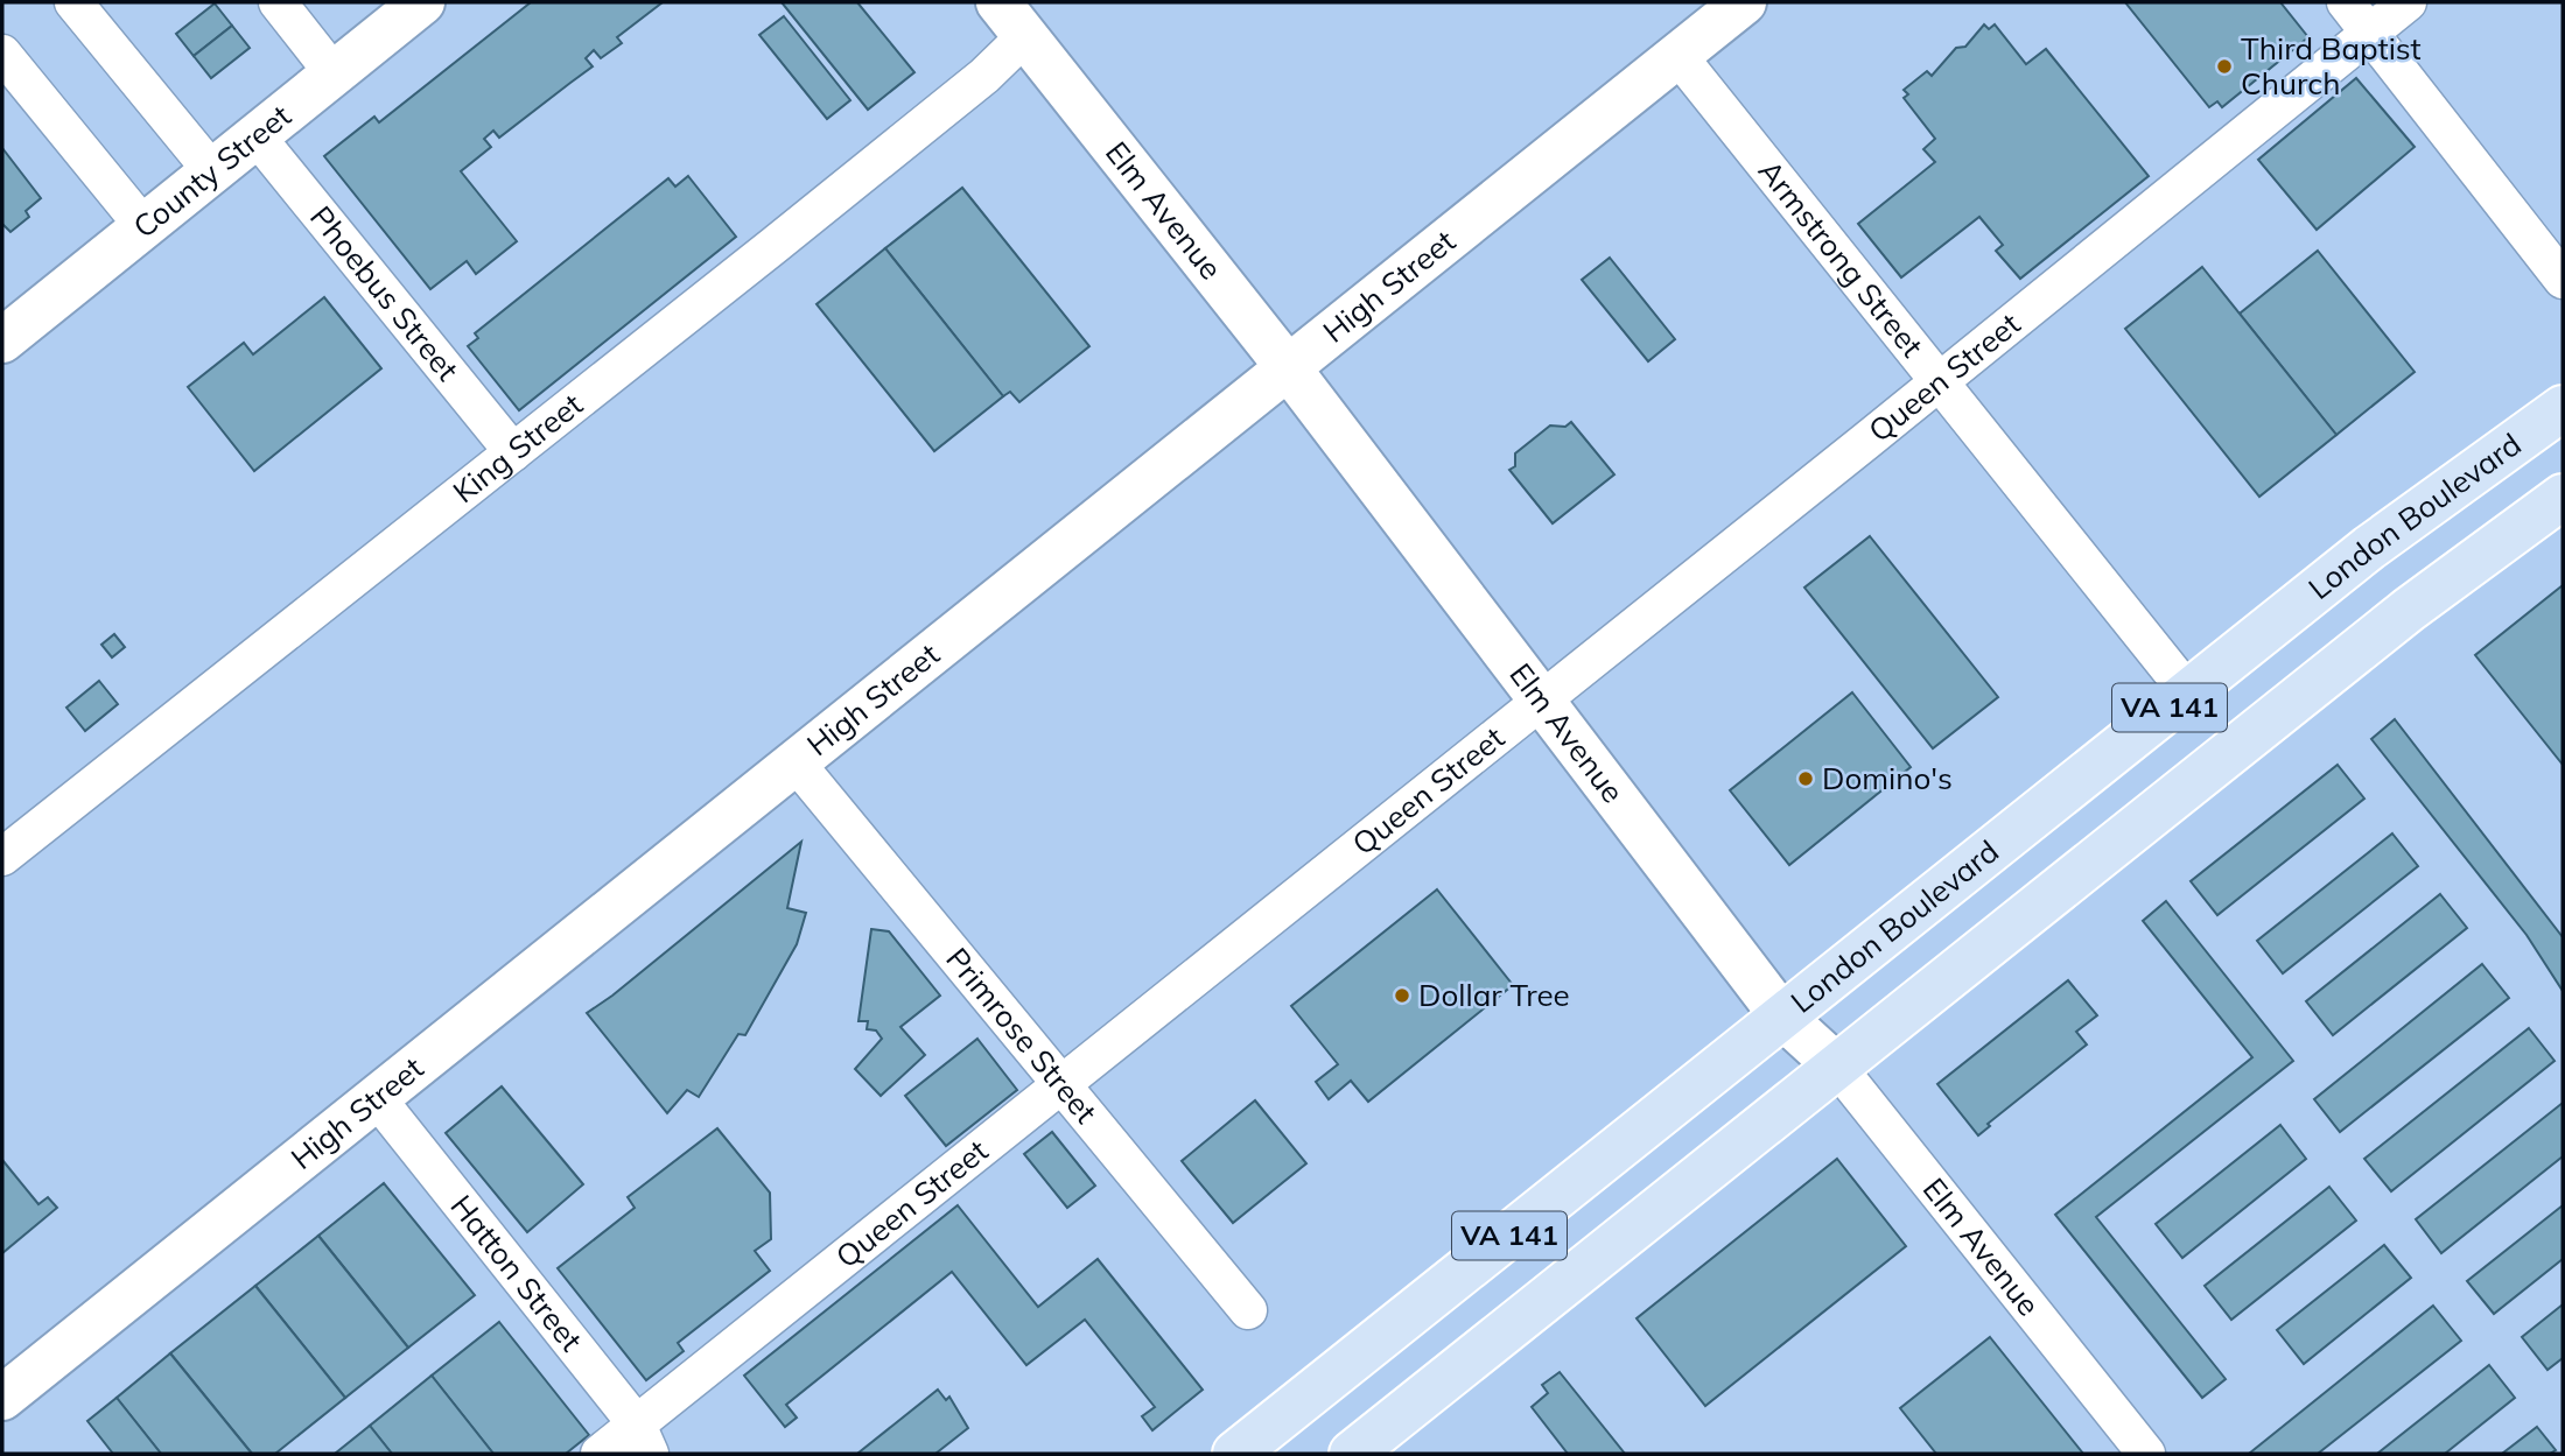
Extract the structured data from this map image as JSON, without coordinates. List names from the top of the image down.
{
  "streets": {
    "main road": [
      "County Street",
      "Elm Avenue",
      "High Street",
      "London Boulevard",
      "VA 141"
    ],
    "street": [
      "Armstrong Street",
      "Phoebus Street",
      "Queen Street",
      "King Street",
      "Primrose Street",
      "Hatton Street"
    ]
  },
  "crossings": [
    ["County Street", "Phoebus Street"],
    ["Elm Avenue", "High Street"],
    ["Elm Avenue", "Queen Street"],
    ["Elm Avenue", "King Street"],
    ["Elm Avenue", "London Boulevard"],
    ["Elm Avenue", "VA 141"],
    ["Armstrong Street", "High Street"],
    ["Armstrong Street", "Queen Street"],
    ["Armstrong Street", "London Boulevard"],
    ["High Street", "Primrose Street"],
    ["High Street", "Hatton Street"],
    ["Phoebus Street", "King Street"],
    ["Queen Street", "Primrose Street"],
    ["Queen Street", "Hatton Street"]
  ],
  "places": ["Third Baptist Church", "Domino's", "Dollar Tree"]
}
